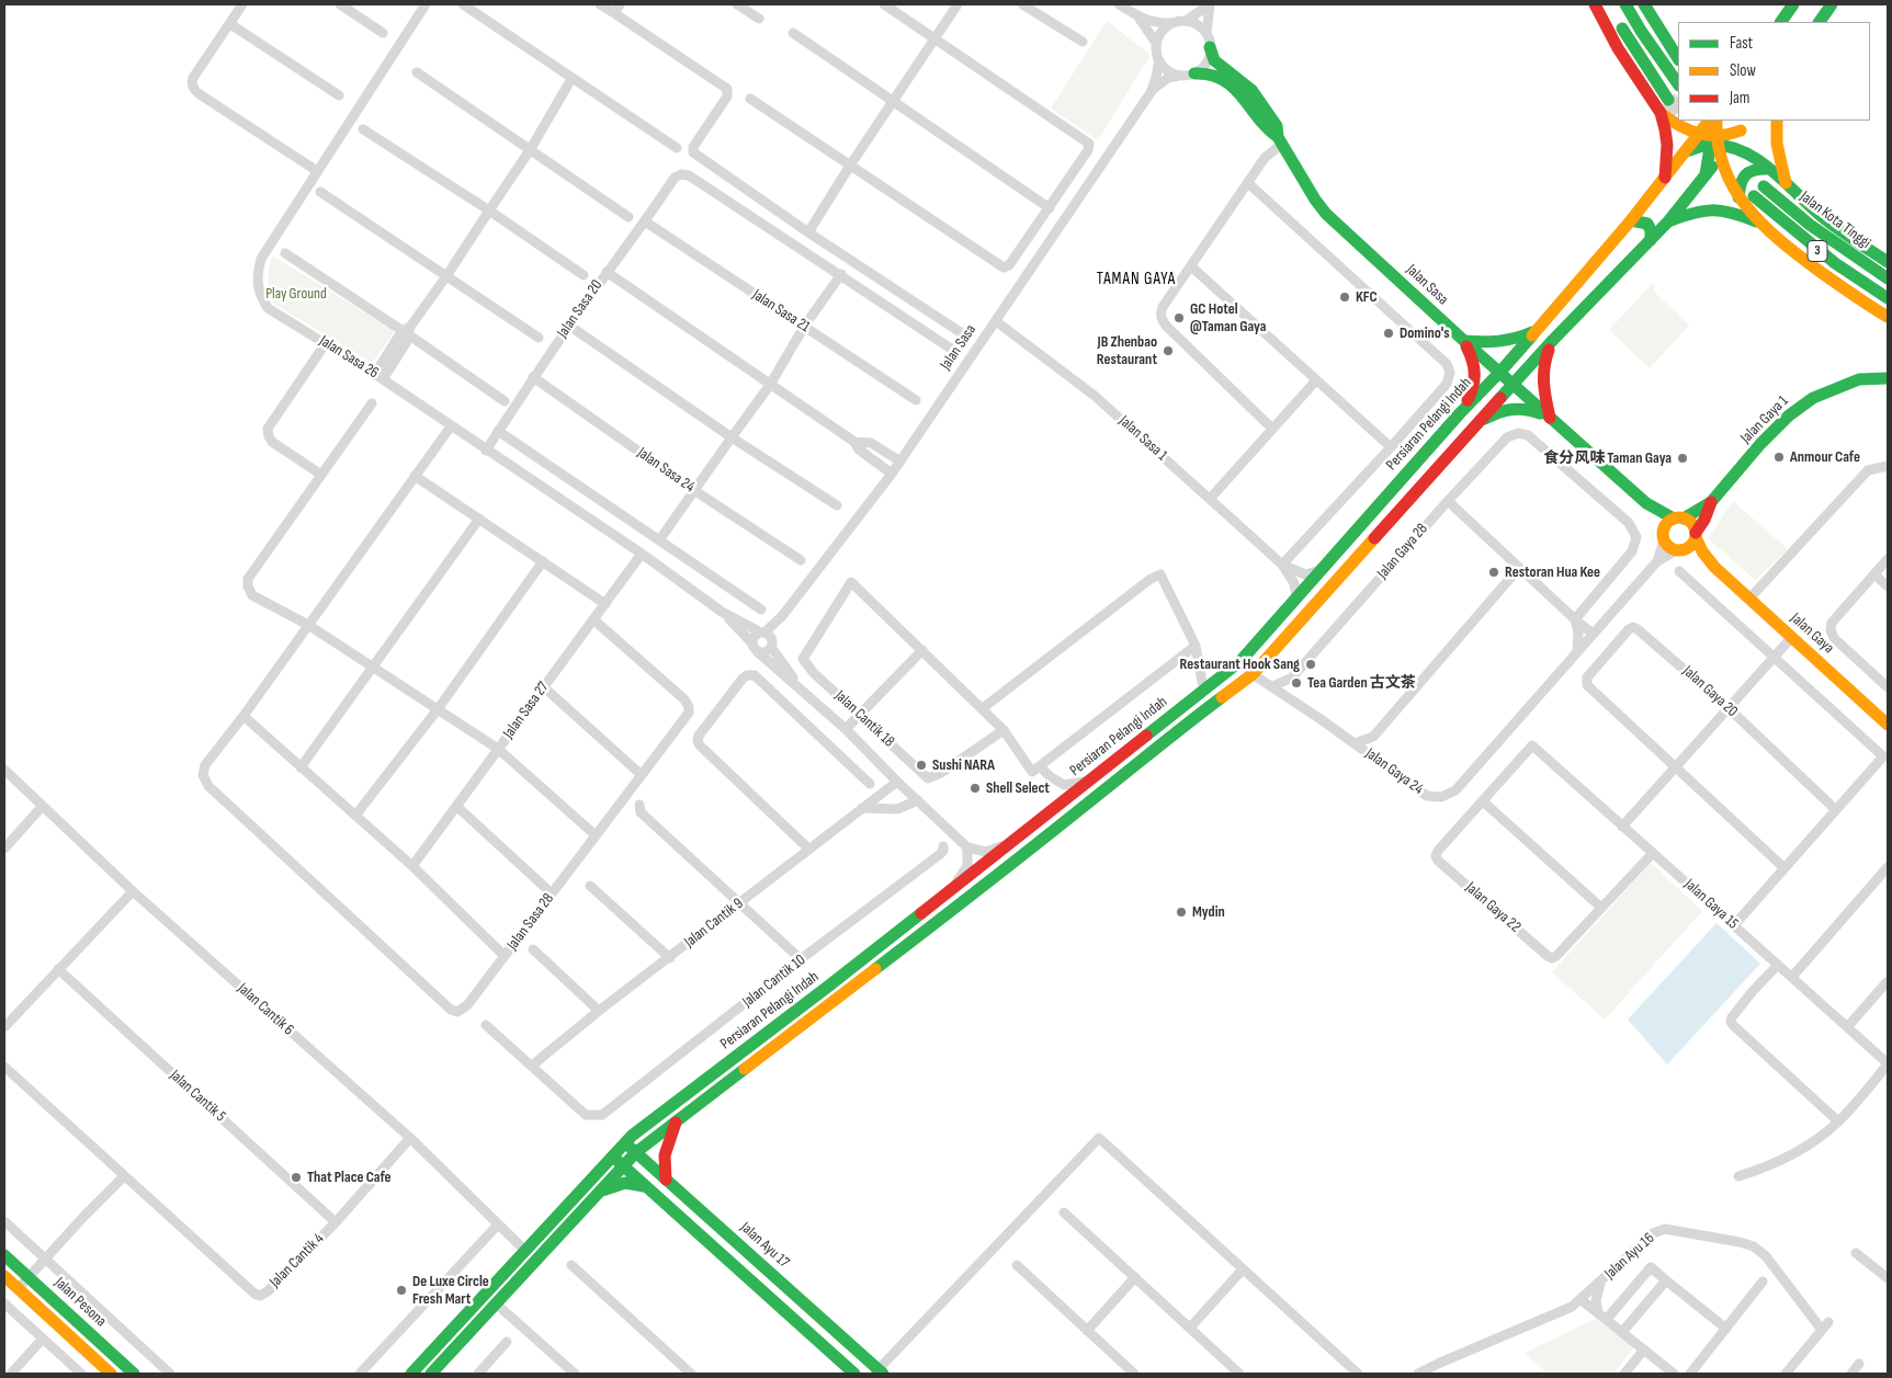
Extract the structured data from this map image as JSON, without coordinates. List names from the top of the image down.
{
  "streets": {
    "main road": [
      "Jalan Kota Tinggi",
      "3",
      "Jalan Sasa",
      "Jalan Gaya 1",
      "Persiaran Pelangi Indah",
      "Jalan Gaya",
      "Jalan Ayu 17",
      "Jalan Pesona"
    ],
    "street": [
      "Jalan Sasa 20",
      "Jalan Sasa 21",
      "Jalan Sasa 26",
      "Jalan Sasa 1",
      "Jalan Sasa 24",
      "Jalan Gaya 28",
      "Jalan Gaya 20",
      "Jalan Sasa 27",
      "Jalan Cantik 18",
      "Jalan Gaya 24",
      "Jalan Gaya 15",
      "Jalan Gaya 22",
      "Jalan Sasa 28",
      "Jalan Cantik 9",
      "Jalan Cantik 10",
      "Jalan Cantik 6",
      "Jalan Cantik 5",
      "Jalan Ayu 16",
      "Jalan Cantik 4"
    ]
  },
  "crossings": [
    ["Jalan Sasa", "Jalan Sasa 26"],
    ["Jalan Sasa", "Persiaran Pelangi Indah"],
    ["Jalan Sasa", "Jalan Sasa 1"],
    ["Jalan Sasa 20", "Jalan Sasa 21"],
    ["Jalan Sasa 20", "Jalan Sasa 26"],
    ["Jalan Sasa 20", "Jalan Sasa 24"],
    ["Jalan Sasa 26", "Jalan Sasa 27"],
    ["Jalan Gaya 1", "Jalan Gaya"],
    ["Jalan Gaya 1", "Jalan Gaya 24"],
    ["Persiaran Pelangi Indah", "Jalan Sasa 1"],
    ["Persiaran Pelangi Indah", "Jalan Gaya 24"],
    ["Persiaran Pelangi Indah", "Jalan Cantik 6"],
    ["Persiaran Pelangi Indah", "Jalan Ayu 17"],
    ["Jalan Gaya 28", "Jalan Gaya 24"],
    ["Jalan Gaya", "Jalan Gaya 24"],
    ["Jalan Sasa 27", "Jalan Sasa 28"],
    ["Jalan Gaya 15", "Jalan Gaya 22"],
    ["Jalan Cantik 9", "Jalan Cantik 10"],
    ["Jalan Cantik 6", "Jalan Cantik 4"],
    ["Jalan Cantik 5", "Jalan Cantik 4"]
  ],
  "districts": ["TAMAN GAYA"],
  "parks": ["Play Ground"],
  "places": [
    "KFC",
    "GC Hotel @Taman Gaya",
    "Domino's",
    "JB Zhenbao Restaurant",
    "Anmour Cafe",
    "食分风味 Taman Gaya",
    "Restoran Hua Kee",
    "Restaurant Hook Sang",
    "Tea Garden 古文茶",
    "Sushi NARA",
    "Shell Select",
    "Mydin",
    "That Place Cafe",
    "De Luxe Circle Fresh Mart"
  ],
  "legend": ["Fast", "Slow", "Jam"]
}
